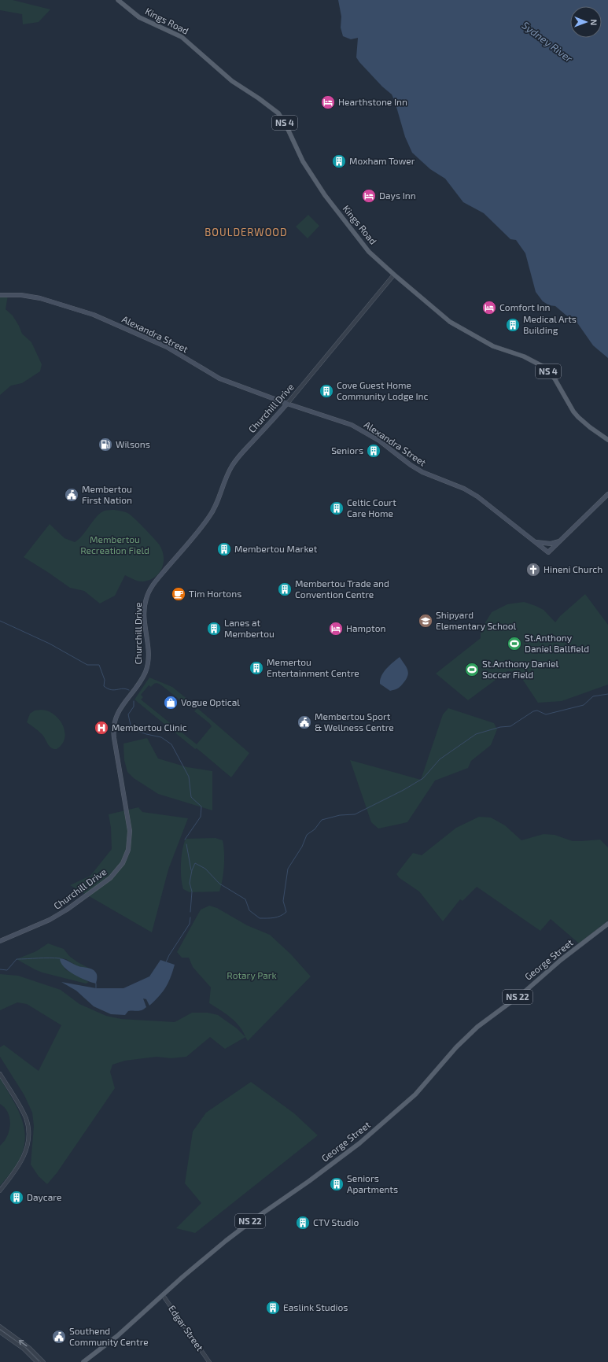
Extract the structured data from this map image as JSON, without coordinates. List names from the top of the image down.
{
  "streets": {
    "main road": [
      "Kings Road",
      "NS 4",
      "Alexandra Street",
      "Churchill Drive",
      "George Street",
      "NS 22"
    ],
    "street": ["Edgar Street"]
  },
  "crossings": [
    ["Kings Road", "Churchill Drive"],
    ["Alexandra Street", "Churchill Drive"],
    ["George Street", "Edgar Street"]
  ],
  "districts": ["BOULDERWOOD"],
  "water": ["Sydney River"],
  "parks": ["Membertou Recreation Field", "Rotary Park"],
  "places": {
    "hotel": [
      "Hearthstone Inn",
      "Days Inn",
      "Comfort Inn",
      "Hampton"
    ],
    "building": [
      "Moxham Tower",
      "Medical Arts Building",
      "Cove Guest Home Community Lodge Inc",
      "Seniors",
      "Celtic Court Care Home",
      "Membertou Market",
      "Membertou Trade and Convention Centre",
      "Lanes at Membertou",
      "Memertou Entertainment Centre",
      "Seniors Apartments",
      "Daycare",
      "CTV Studio",
      "Easlink Studios"
    ],
    "fuel station": ["Wilsons"],
    "public building": ["Membertou First Nation", "Membertou Sport & Wellness Centre", "Southend Community Centre"],
    "church": ["Hineni Church"],
    "cafe": ["Tim Hortons"],
    "school or university": ["Shipyard Elementary School"],
    "sports": ["St.Anthony Daniel Ballfield", "St.Anthony Daniel Soccer Field"],
    "shop": ["Vogue Optical"],
    "hospital": ["Membertou Clinic"]
  },
  "north": "right"
}
